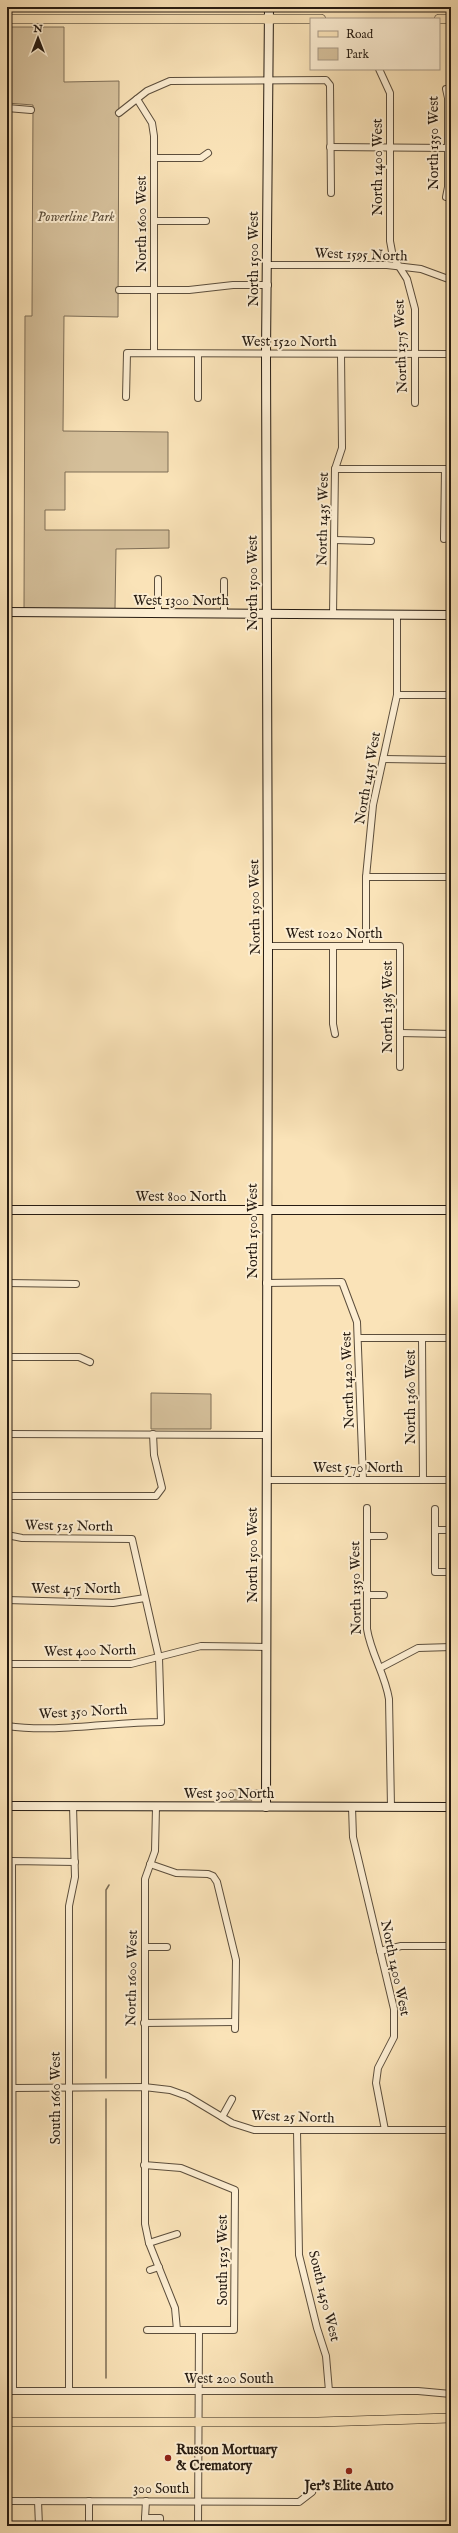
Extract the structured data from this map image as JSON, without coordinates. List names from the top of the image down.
{
  "streets": {
    "street": [
      "North 1350 West",
      "North 1400 West",
      "North 1600 West",
      "West 1595 North",
      "North 1500 West",
      "West 1520 North",
      "North 1375 West",
      "North 1435 West",
      "West 1300 North",
      "North 1415 West",
      "West 1020 North",
      "North 1385 West",
      "West 800 North",
      "North 1420 West",
      "North 1360 West",
      "West 570 North",
      "West 525 North",
      "West 475 North",
      "West 400 North",
      "West 350 North",
      "West 300 North",
      "South 1660 West",
      "West 25 North",
      "South 1525 West",
      "South 1450 West",
      "West 200 South",
      "300 South"
    ]
  },
  "crossings": [
    ["North 1350 West", "West 300 North"],
    ["North 1400 West", "West 1595 North"],
    ["North 1400 West", "North 1375 West"],
    ["North 1400 West", "West 300 North"],
    ["North 1400 West", "West 25 North"],
    ["North 1600 West", "West 1520 North"],
    ["North 1600 West", "West 300 North"],
    ["North 1600 West", "West 25 North"],
    ["North 1600 West", "South 1525 West"],
    ["West 1595 North", "North 1500 West"],
    ["West 1595 North", "North 1375 West"],
    ["North 1500 West", "West 1520 North"],
    ["North 1500 West", "West 1300 North"],
    ["North 1500 West", "West 1020 North"],
    ["North 1500 West", "West 800 North"],
    ["North 1500 West", "North 1420 West"],
    ["North 1500 West", "West 570 North"],
    ["North 1500 West", "West 400 North"],
    ["North 1500 West", "West 300 North"],
    ["West 1520 North", "North 1375 West"],
    ["West 1520 North", "North 1435 West"],
    ["North 1435 West", "West 1300 North"],
    ["West 1300 North", "North 1415 West"],
    ["North 1415 West", "West 1020 North"],
    ["West 1020 North", "North 1385 West"],
    ["North 1420 West", "West 570 North"],
    ["North 1360 West", "West 570 North"],
    ["West 525 North", "West 475 North"],
    ["West 400 North", "West 350 North"],
    ["West 300 North", "South 1660 West"],
    ["South 1660 West", "West 25 North"],
    ["South 1660 West", "West 200 South"],
    ["West 25 North", "South 1450 West"],
    ["South 1450 West", "West 200 South"]
  ],
  "parks": ["Powerline Park"],
  "places": ["Russon Mortuary & Crematory", "Jer's Elite Auto"],
  "legend": ["Road", "Park"],
  "north": "top"
}
